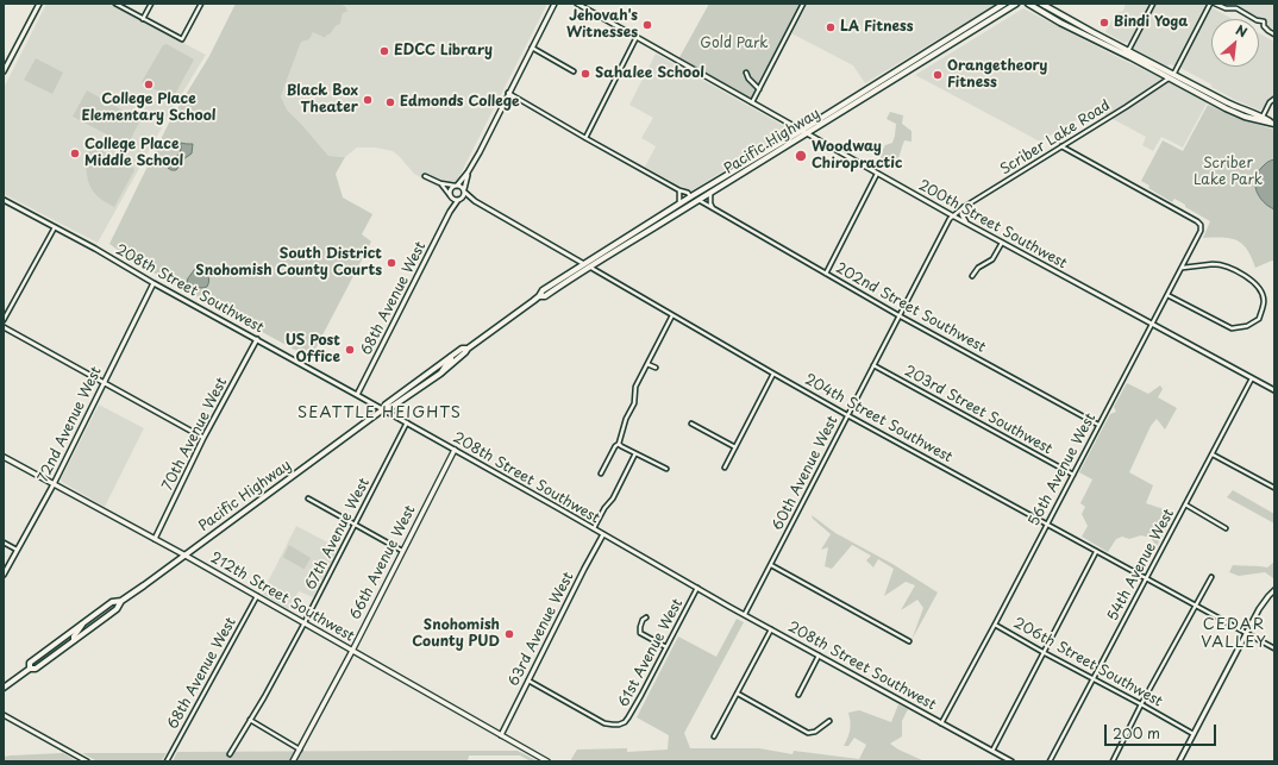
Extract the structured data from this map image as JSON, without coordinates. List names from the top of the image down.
{
  "streets": {
    "main road": ["Pacific Highway", "66th Avenue West", "212th Street Southwest"],
    "street": [
      "Scriber Lake Road",
      "200th Street Southwest",
      "208th Street Southwest",
      "68th Avenue West",
      "202nd Street Southwest",
      "203rd Street Southwest",
      "204th Street Southwest",
      "72nd Avenue West",
      "70th Avenue West",
      "56th Avenue West",
      "60th Avenue West",
      "67th Avenue West",
      "54th Avenue West",
      "63rd Avenue West",
      "61st Avenue West",
      "206th Street Southwest"
    ]
  },
  "crossings": [
    ["Scriber Lake Road", "200th Street Southwest"],
    ["Scriber Lake Road", "56th Avenue West"],
    ["Scriber Lake Road", "60th Avenue West"],
    ["Pacific Highway", "200th Street Southwest"],
    ["Pacific Highway", "208th Street Southwest"],
    ["Pacific Highway", "202nd Street Southwest"],
    ["Pacific Highway", "204th Street Southwest"],
    ["Pacific Highway", "212th Street Southwest"],
    ["200th Street Southwest", "56th Avenue West"],
    ["200th Street Southwest", "60th Avenue West"],
    ["200th Street Southwest", "54th Avenue West"],
    ["208th Street Southwest", "68th Avenue West"],
    ["208th Street Southwest", "72nd Avenue West"],
    ["208th Street Southwest", "70th Avenue West"],
    ["208th Street Southwest", "56th Avenue West"],
    ["208th Street Southwest", "60th Avenue West"],
    ["208th Street Southwest", "67th Avenue West"],
    ["208th Street Southwest", "66th Avenue West"],
    ["208th Street Southwest", "63rd Avenue West"],
    ["208th Street Southwest", "61st Avenue West"],
    ["68th Avenue West", "204th Street Southwest"],
    ["68th Avenue West", "212th Street Southwest"],
    ["202nd Street Southwest", "56th Avenue West"],
    ["202nd Street Southwest", "60th Avenue West"],
    ["203rd Street Southwest", "56th Avenue West"],
    ["203rd Street Southwest", "60th Avenue West"],
    ["204th Street Southwest", "56th Avenue West"],
    ["204th Street Southwest", "60th Avenue West"],
    ["204th Street Southwest", "54th Avenue West"],
    ["72nd Avenue West", "212th Street Southwest"],
    ["70th Avenue West", "212th Street Southwest"],
    ["56th Avenue West", "206th Street Southwest"],
    ["67th Avenue West", "212th Street Southwest"],
    ["66th Avenue West", "212th Street Southwest"],
    ["54th Avenue West", "206th Street Southwest"],
    ["212th Street Southwest", "63rd Avenue West"],
    ["63rd Avenue West", "61st Avenue West"]
  ],
  "districts": ["SEATTLE HEIGHTS", "CEDAR VALLEY"],
  "parks": ["Gold Park", "Scriber Lake Park"],
  "places": [
    "Bindi Yoga",
    "Jehovah's Witnesses",
    "LA Fitness",
    "EDCC Library",
    "Sahalee School",
    "Orangetheory Fitness",
    "College Place Elementary School",
    "Black Box Theater",
    "Edmonds College",
    "College Place Middle School",
    "Woodway Chiropractic",
    "South District Snohomish County Courts",
    "US Post Office",
    "Snohomish County PUD"
  ],
  "scale_bar": "200 m",
  "north": "top right"
}
